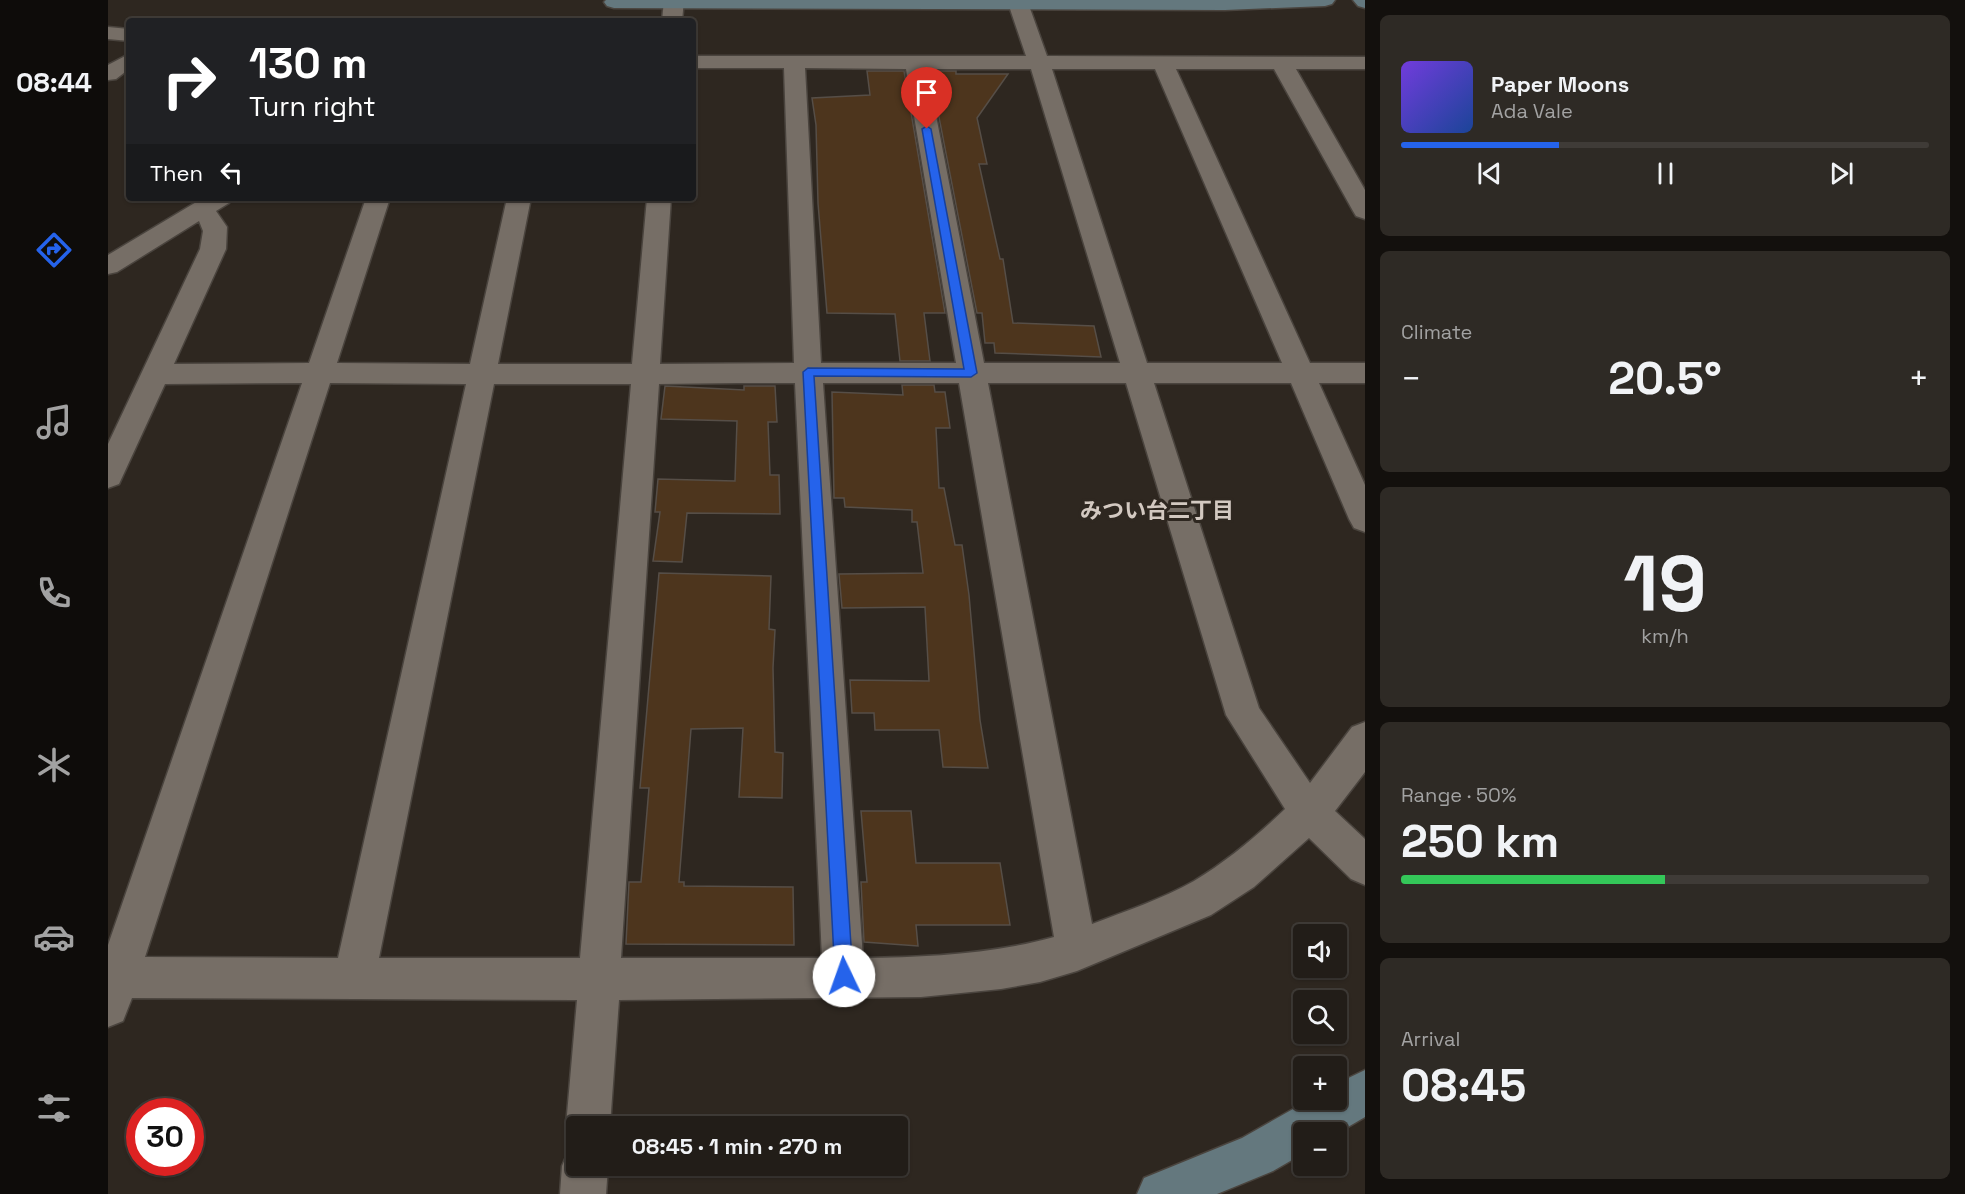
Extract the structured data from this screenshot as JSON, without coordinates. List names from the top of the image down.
{
  "districts": ["みつい台二丁目"],
  "page": {
    "tabs": "08:44",
    "turn": ["130 m", "Turn right"],
    "song": ["Paper Moons", "Ada Vale"],
    "then": "Then",
    "tile": [
      "Climate",
      ["19", "km/h"],
      ["Range · 50%", "250 km"],
      ["Arrival", "08:45"]
    ],
    "heat": ["−", "20.5°", "+"],
    "map_buttons": ["+", "−"],
    "limit": "30",
    "trip": "08:45 · 1 min · 270 m"
  }
}
